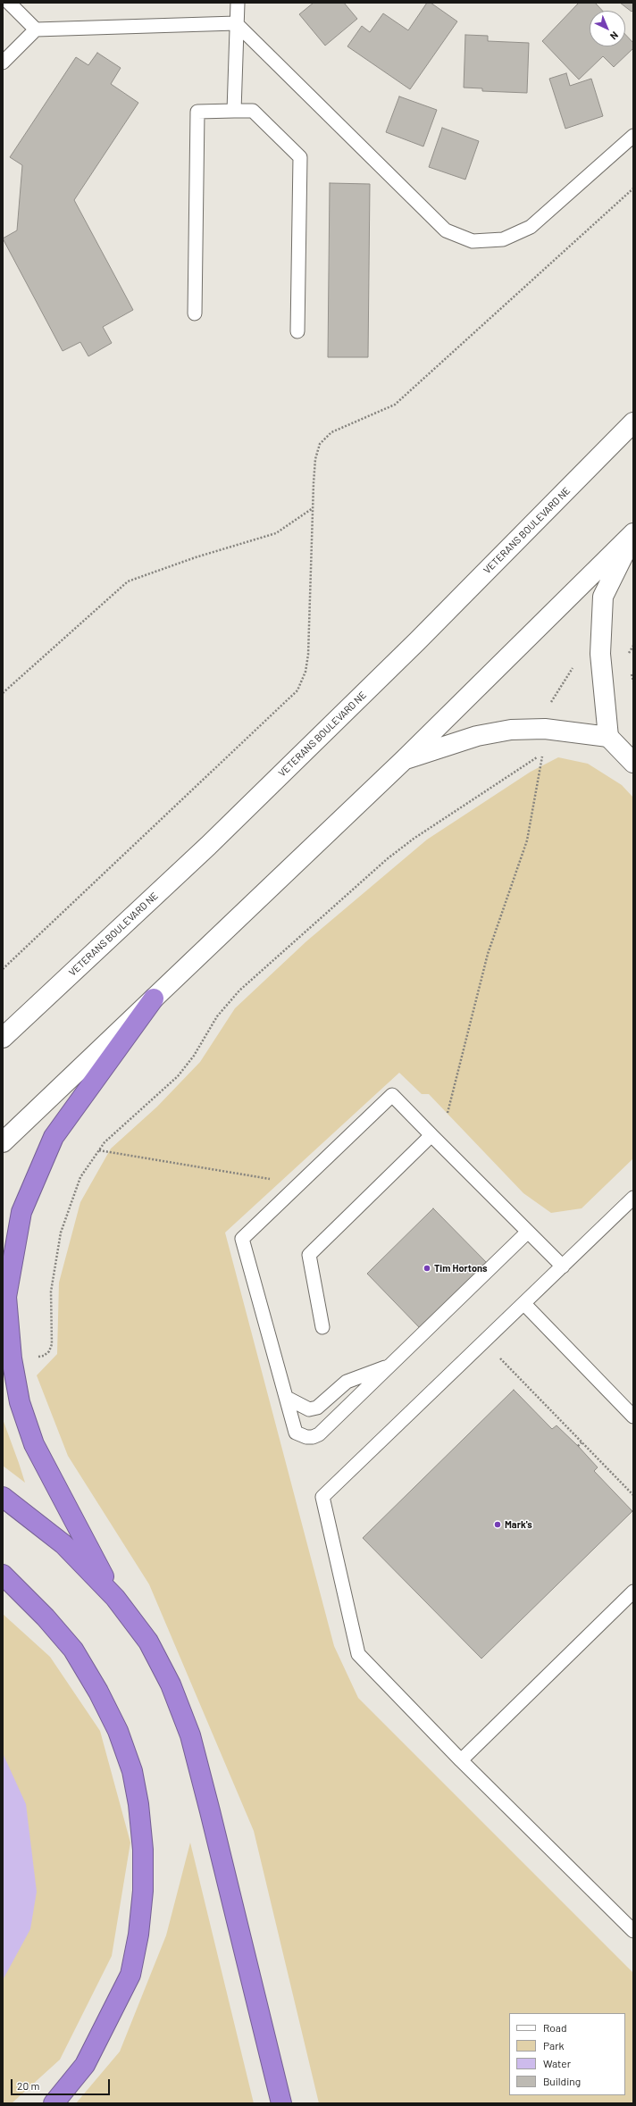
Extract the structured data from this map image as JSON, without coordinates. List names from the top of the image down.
{
  "streets": {
    "main road": ["VETERANS BOULEVARD NE"]
  },
  "places": ["Tim Hortons", "Mark's"],
  "legend": [
    "Road",
    "Park",
    "Water",
    "Building"
  ],
  "scale_bar": "20 m",
  "north": "bottom right"
}
